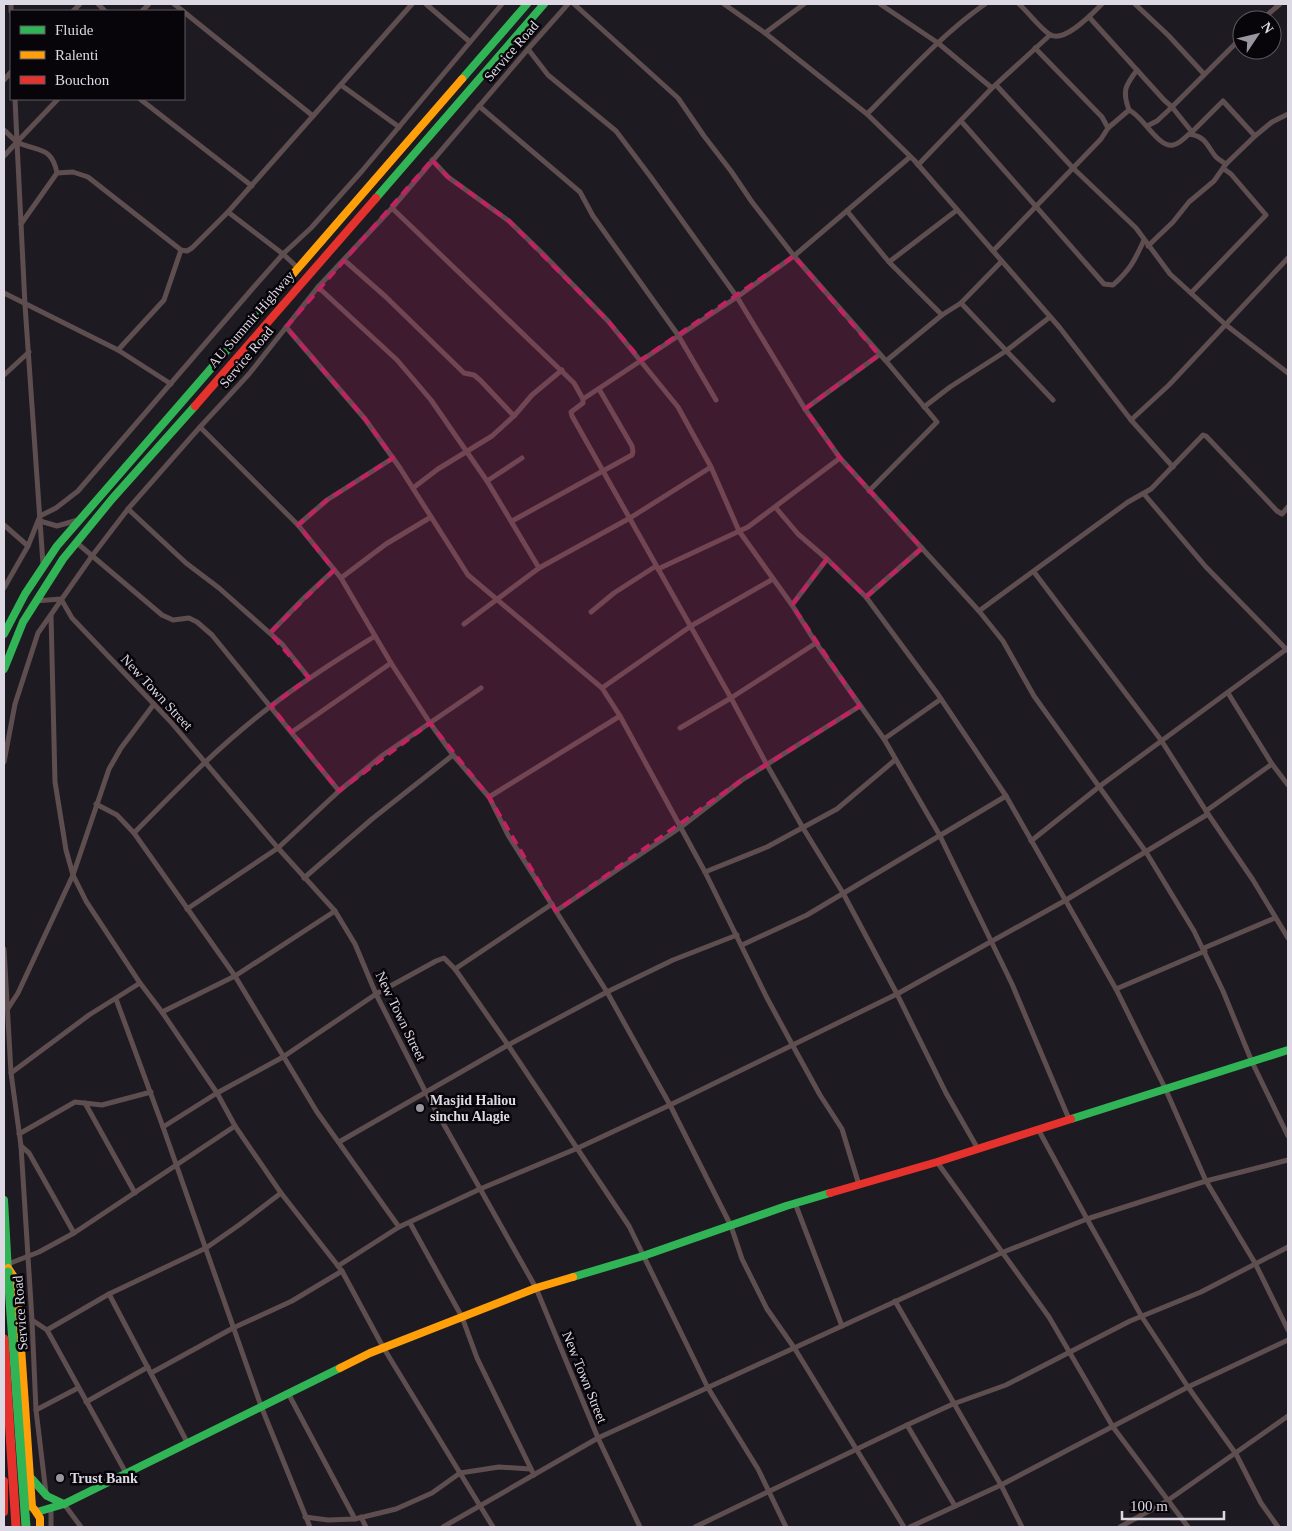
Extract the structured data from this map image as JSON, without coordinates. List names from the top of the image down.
{
  "streets": {
    "main road": ["AU Summit Highway"],
    "street": ["Service Road", "New Town Street"]
  },
  "crossings": [
    ["Service Road", "New Town Street"]
  ],
  "places": ["Masjid Haliou sinchu Alagie", "Trust Bank"],
  "legend": ["Fluide", "Ralenti", "Bouchon"],
  "scale_bar": "100 m",
  "north": "top right"
}
